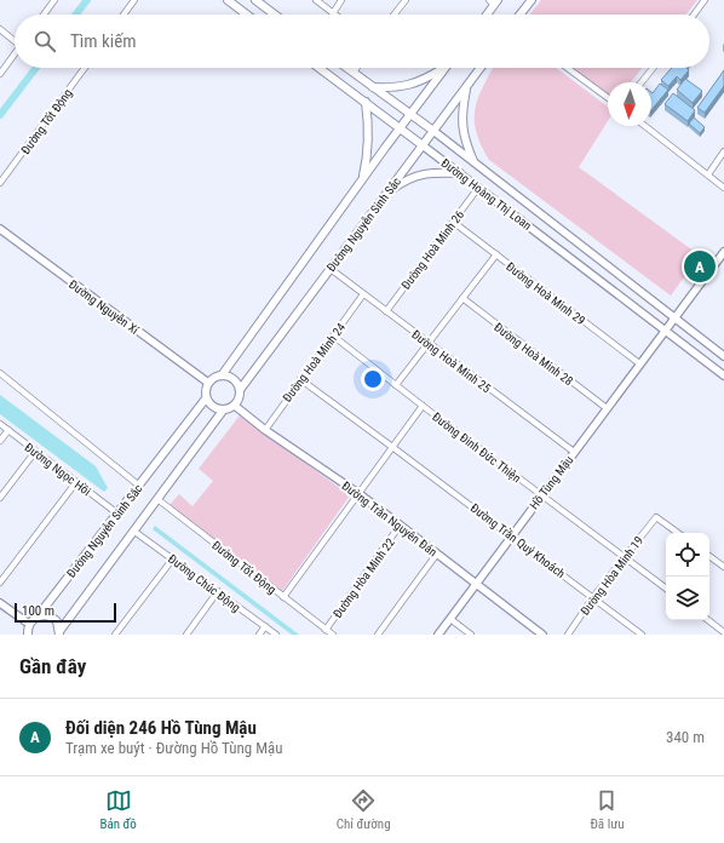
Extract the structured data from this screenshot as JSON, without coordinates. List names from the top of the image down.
{
  "streets": {
    "main road": ["Đường Hoàng Thị Loan", "Đường Nguyễn Sinh Sắc"],
    "street": [
      "Đường Tốt Động",
      "Đường Hoà Minh 26",
      "Đường Hoà Minh 29",
      "Đường Nguyễn Xí",
      "Đường Hoà Minh 28",
      "Đường Hoà Minh 25",
      "Đường Hoà Minh 24",
      "Đường Đinh Đức Thiện",
      "Đường Ngọc Hồi",
      "Hồ Tùng Mậu",
      "Đường Trần Nguyên Đán",
      "Đường Trần Quý Khoách",
      "Đường Hòa Minh 19",
      "Đường Hòa Minh 22",
      "Đường Chúc Động"
    ]
  },
  "crossings": [
    ["Đường Tốt Động", "Đường Nguyễn Sinh Sắc"],
    ["Đường Tốt Động", "Đường Hòa Minh 22"],
    ["Đường Hoàng Thị Loan", "Đường Nguyễn Sinh Sắc"],
    ["Đường Hoàng Thị Loan", "Đường Hoà Minh 26"],
    ["Đường Hoàng Thị Loan", "Hồ Tùng Mậu"],
    ["Đường Nguyễn Sinh Sắc", "Đường Nguyễn Xí"],
    ["Đường Nguyễn Sinh Sắc", "Đường Hoà Minh 25"],
    ["Đường Nguyễn Sinh Sắc", "Đường Ngọc Hồi"],
    ["Đường Nguyễn Sinh Sắc", "Đường Trần Nguyên Đán"],
    ["Đường Nguyễn Sinh Sắc", "Đường Chúc Động"],
    ["Đường Hoà Minh 26", "Đường Hoà Minh 29"],
    ["Đường Hoà Minh 26", "Đường Hoà Minh 25"],
    ["Đường Hoà Minh 29", "Hồ Tùng Mậu"],
    ["Đường Nguyễn Xí", "Đường Trần Nguyên Đán"],
    ["Đường Hoà Minh 28", "Hồ Tùng Mậu"],
    ["Đường Hoà Minh 25", "Đường Hoà Minh 24"],
    ["Đường Hoà Minh 25", "Hồ Tùng Mậu"],
    ["Đường Hoà Minh 24", "Đường Đinh Đức Thiện"],
    ["Đường Hoà Minh 24", "Đường Trần Nguyên Đán"],
    ["Đường Hoà Minh 24", "Đường Trần Quý Khoách"],
    ["Đường Đinh Đức Thiện", "Hồ Tùng Mậu"],
    ["Đường Đinh Đức Thiện", "Đường Hòa Minh 19"],
    ["Hồ Tùng Mậu", "Đường Trần Nguyên Đán"],
    ["Hồ Tùng Mậu", "Đường Trần Quý Khoách"],
    ["Đường Trần Nguyên Đán", "Đường Hòa Minh 22"],
    ["Đường Trần Quý Khoách", "Đường Hòa Minh 19"]
  ],
  "scale_bar": "100 m",
  "north": "bottom",
  "page": {
    "search": "Tìm kiếm",
    "pins": "A",
    "scale": "100 m",
    "heading": "Gần đây",
    "list": [
      {
        "mark": "A",
        "name": "Đối diện 246 Hồ Tùng Mậu",
        "note": "Trạm xe buýt · Đường Hồ Tùng Mậu",
        "value": "340 m"
      }
    ],
    "nav": ["Bản đồ", "Chỉ đường", "Đã lưu"]
  }
}
